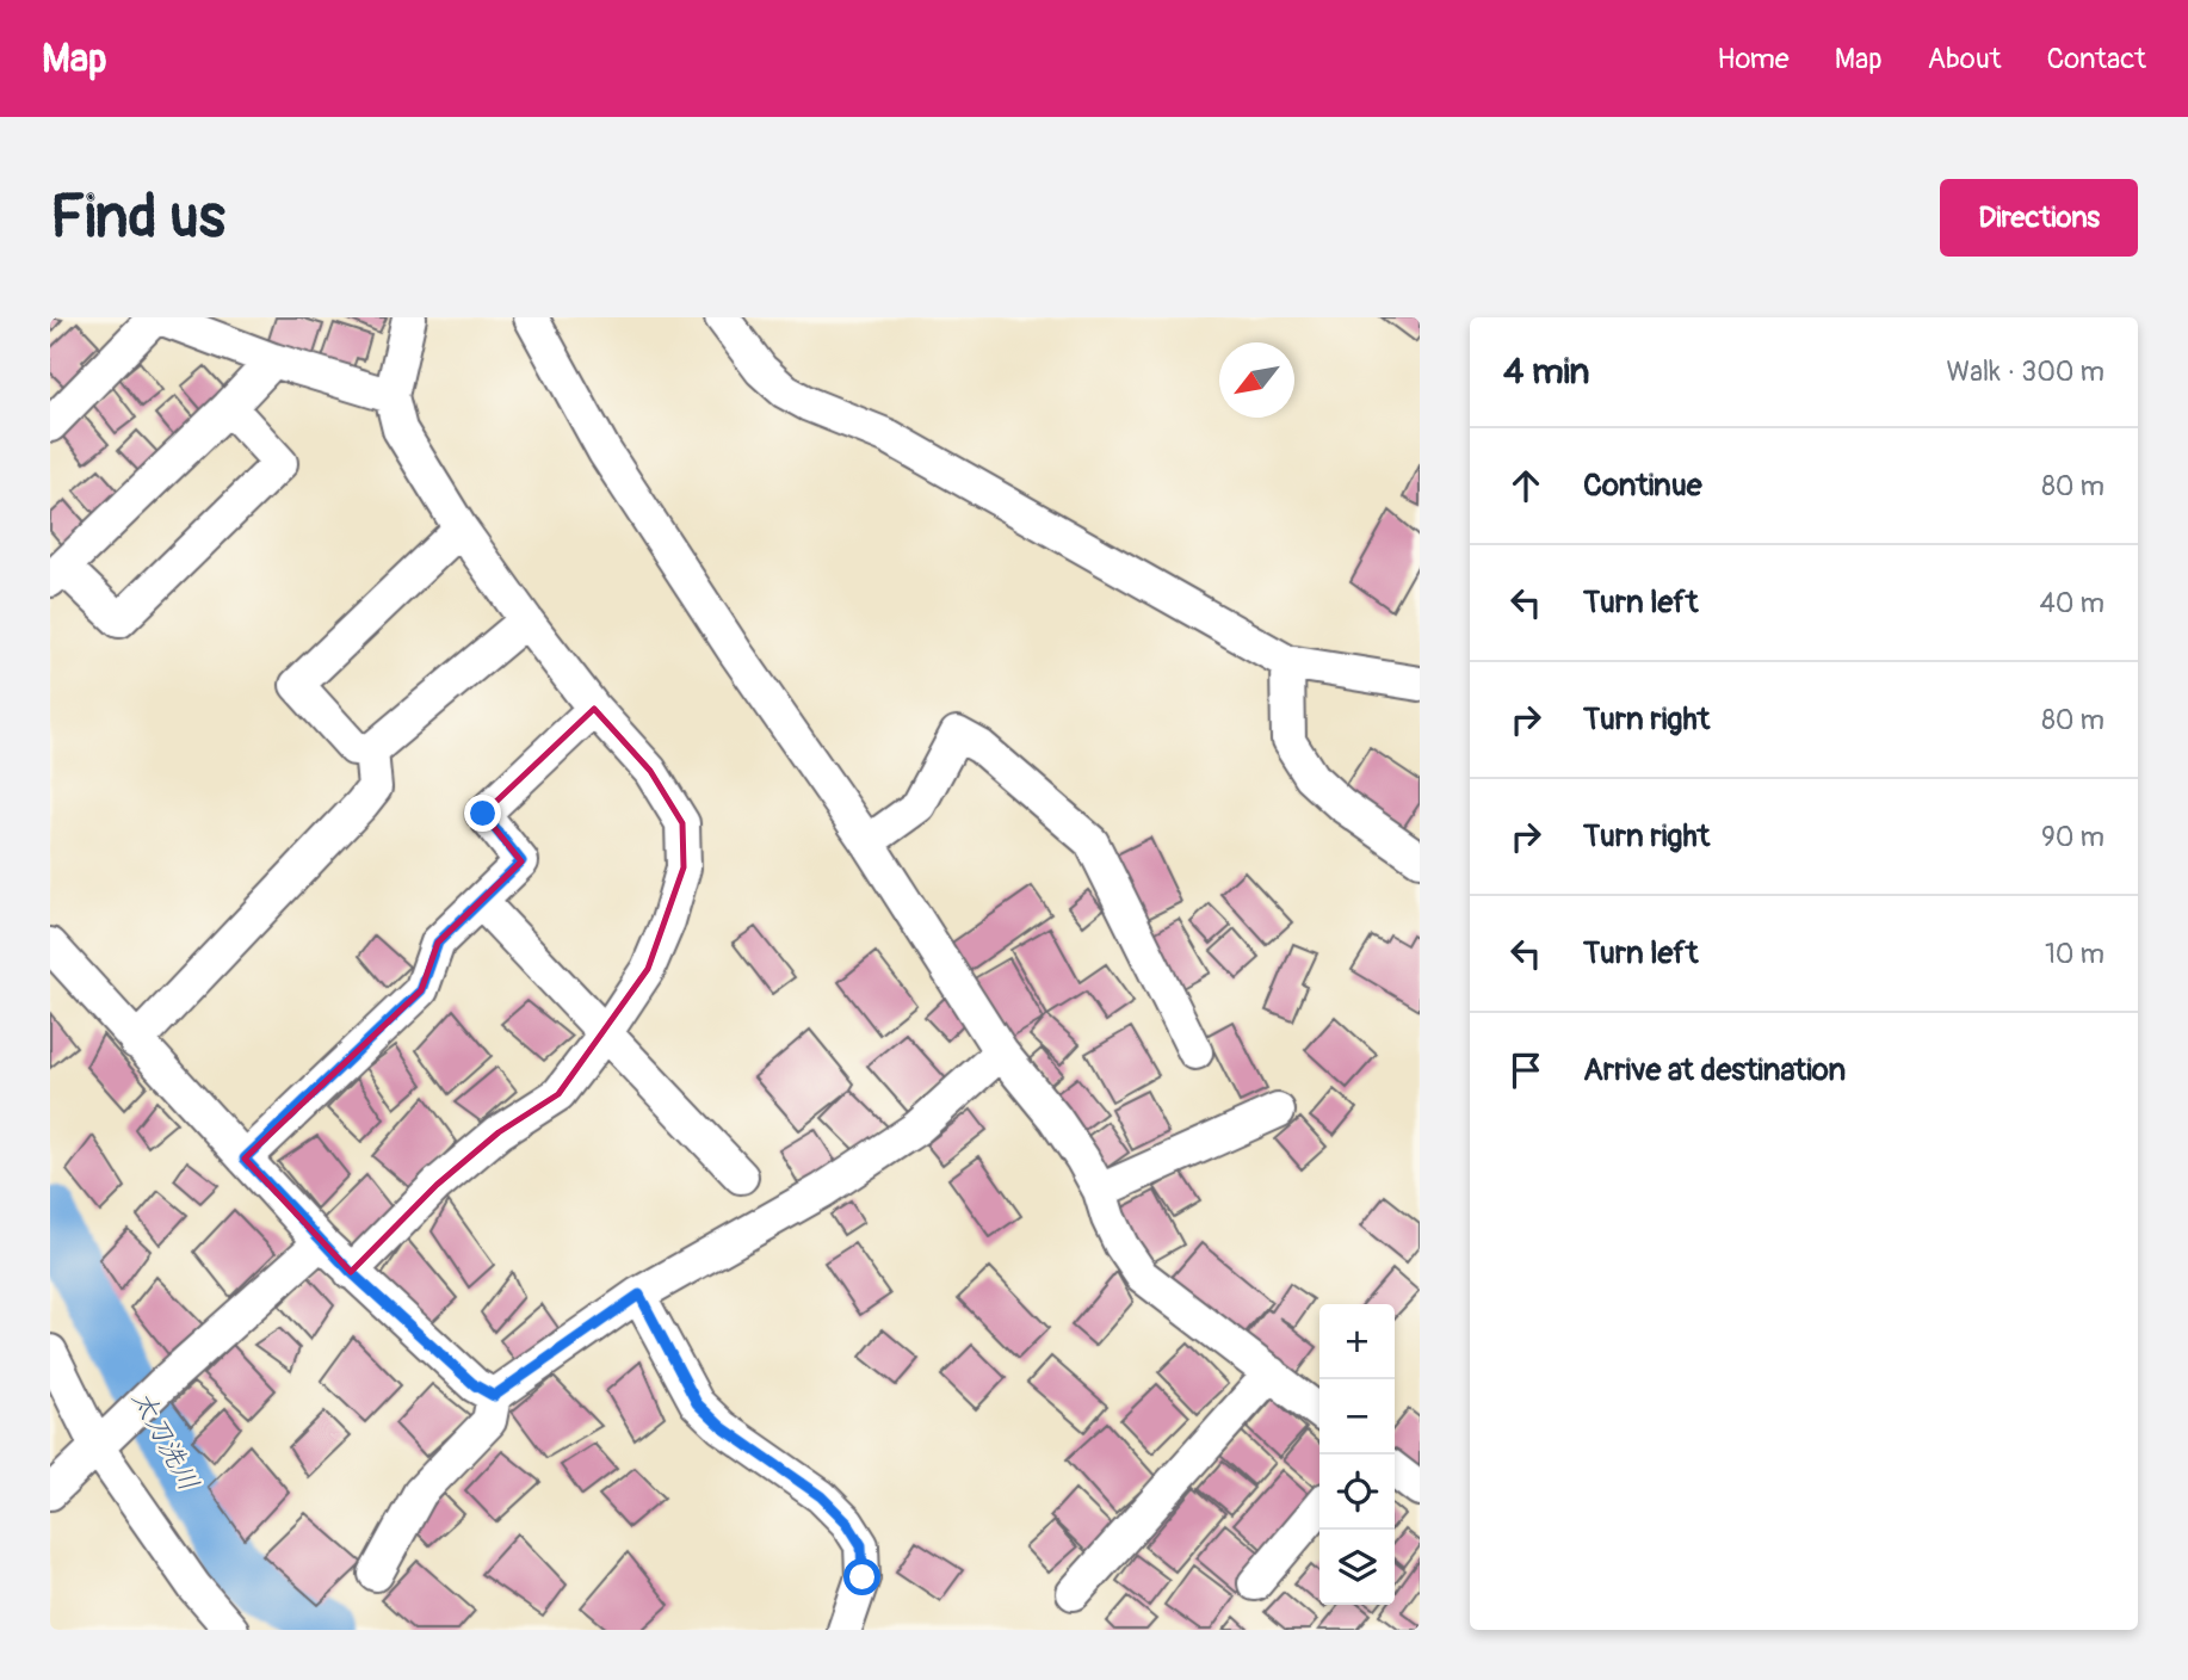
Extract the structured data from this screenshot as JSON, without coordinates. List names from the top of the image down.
{
  "water": ["太刀洗川"],
  "north": "bottom left",
  "page": {
    "header": "Map",
    "nav": [
      "Home",
      "Map",
      "About",
      "Contact"
    ],
    "buttons": "Directions",
    "title": "Find us",
    "heading": ["4 min", "Walk · 300 m"],
    "list": [
      ["Continue", "80 m"],
      ["Turn left", "40 m"],
      ["Turn right", "80 m"],
      ["Turn right", "90 m"],
      ["Turn left", "10 m"],
      "Arrive at destination"
    ],
    "map_buttons": ["+", "−"]
  }
}
